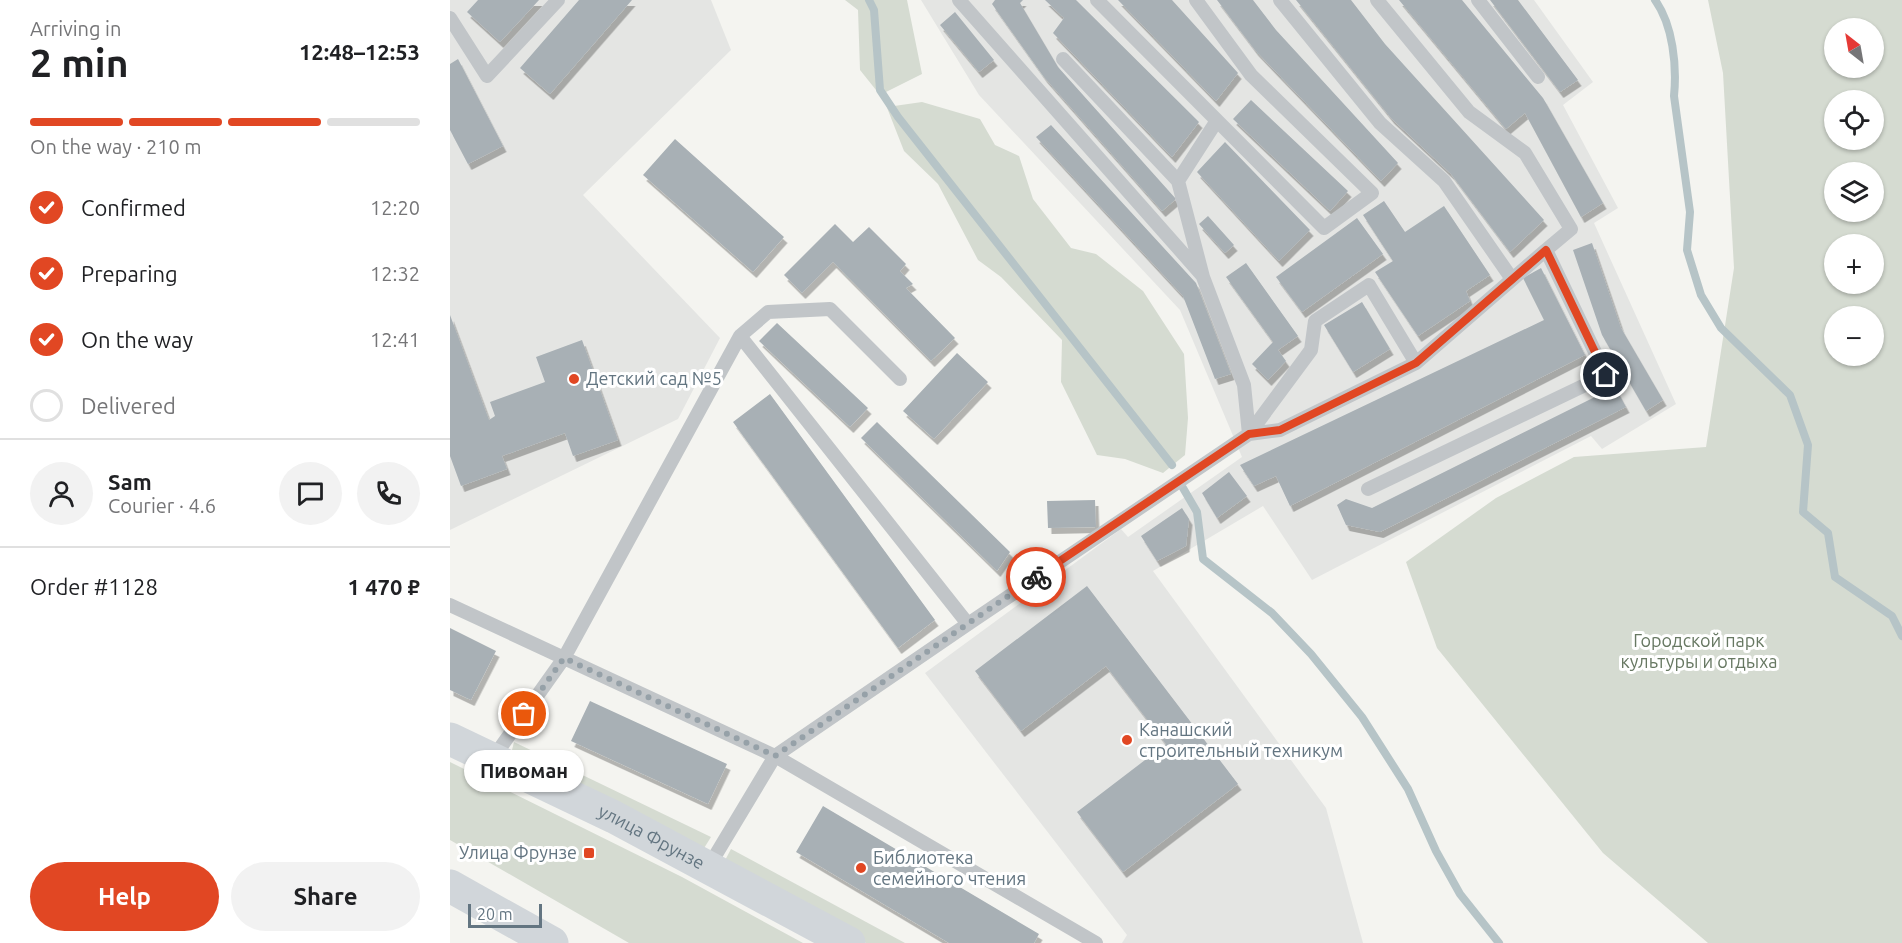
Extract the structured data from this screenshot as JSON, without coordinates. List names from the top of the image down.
{
  "streets": {
    "main road": ["улица Фрунзе"]
  },
  "parks": ["Городской парк культуры и отдыха"],
  "places": {
    "other": [
      "Детский сад №5",
      "Пивоман",
      "Канашский строительный техникум",
      "Библиотека семейного чтения"
    ],
    "transit": ["Улица Фрунзе"]
  },
  "scale_bar": "20 m",
  "north": "top left",
  "page": {
    "heading": ["2 min", "Arriving in", "12:48–12:53"],
    "panel": [
      "Sam",
      "Courier · 4.6",
      "Order #1128",
      "1 470 ₽"
    ],
    "map_buttons": ["+", "−"],
    "bar": "On the way · 210 m",
    "list": [
      ["Confirmed", "12:20"],
      ["Preparing", "12:32"],
      ["On the way", "12:41"],
      "Delivered"
    ],
    "bubble": "Пивоман",
    "buttons": ["Help", "Share"],
    "scale": "20 m"
  }
}
